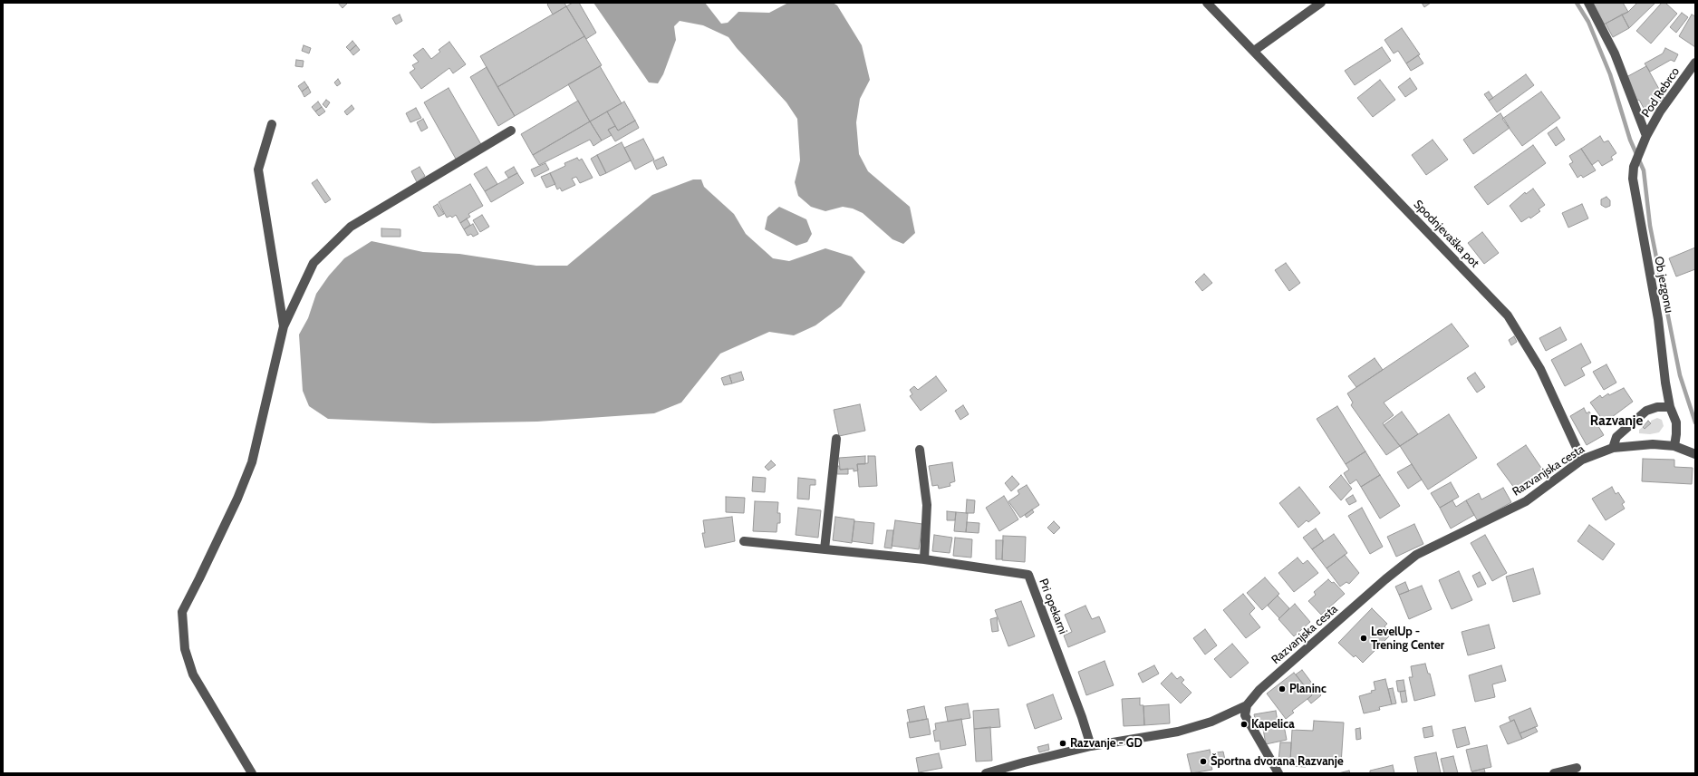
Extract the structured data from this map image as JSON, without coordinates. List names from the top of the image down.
{
  "streets": {
    "street": [
      "Pod Rebrco",
      "Spodnjevaška pot",
      "Ob jezgonu",
      "Razvanjska cesta",
      "Pri opekarni"
    ]
  },
  "crossings": [
    ["Pod Rebrco", "Ob jezgonu"],
    ["Spodnjevaška pot", "Razvanjska cesta"],
    ["Razvanjska cesta", "Pri opekarni"]
  ],
  "districts": ["Razvanje"],
  "places": [
    "LevelUp - Trening Center",
    "Planinc",
    "Kapelica",
    "Razvanje - GD",
    "Športna dvorana Razvanje"
  ]
}
